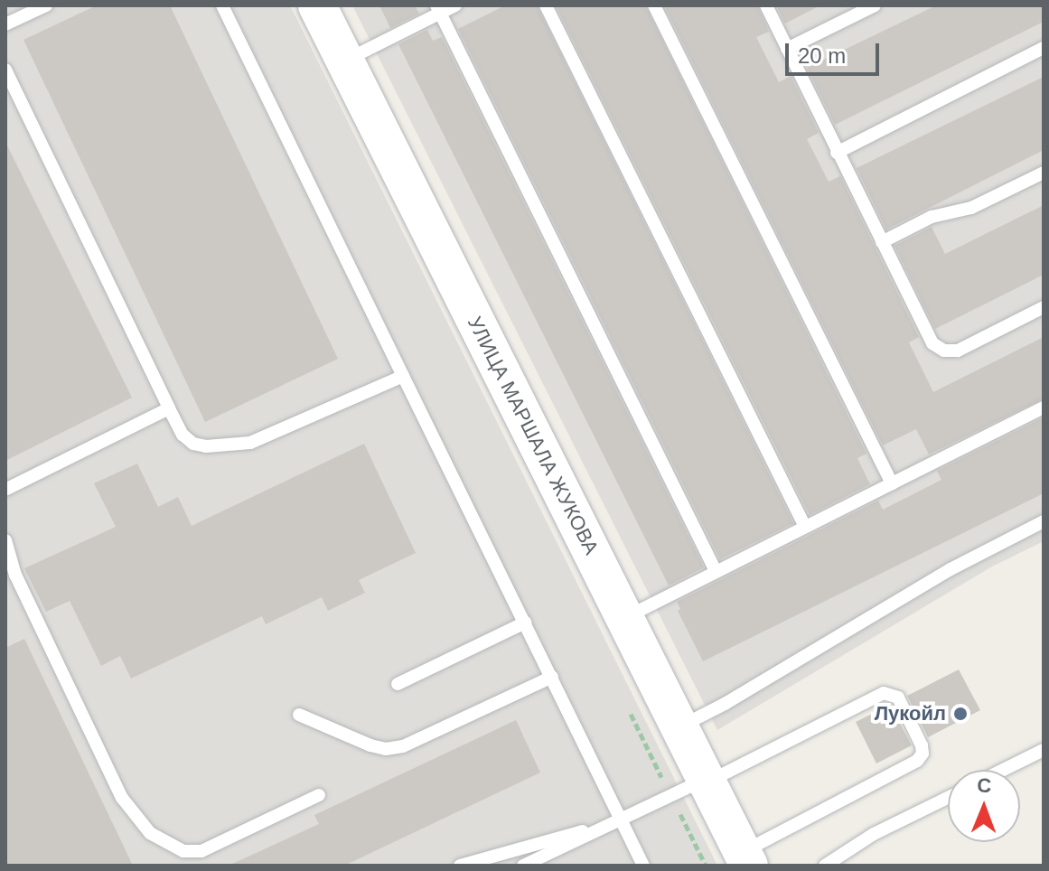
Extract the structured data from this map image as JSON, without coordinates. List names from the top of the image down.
{
  "streets": {
    "main road": ["УЛИЦА МАРШАЛА ЖУКОВА"]
  },
  "places": ["Лукойл"],
  "scale_bar": "20 m",
  "north": "top"
}
